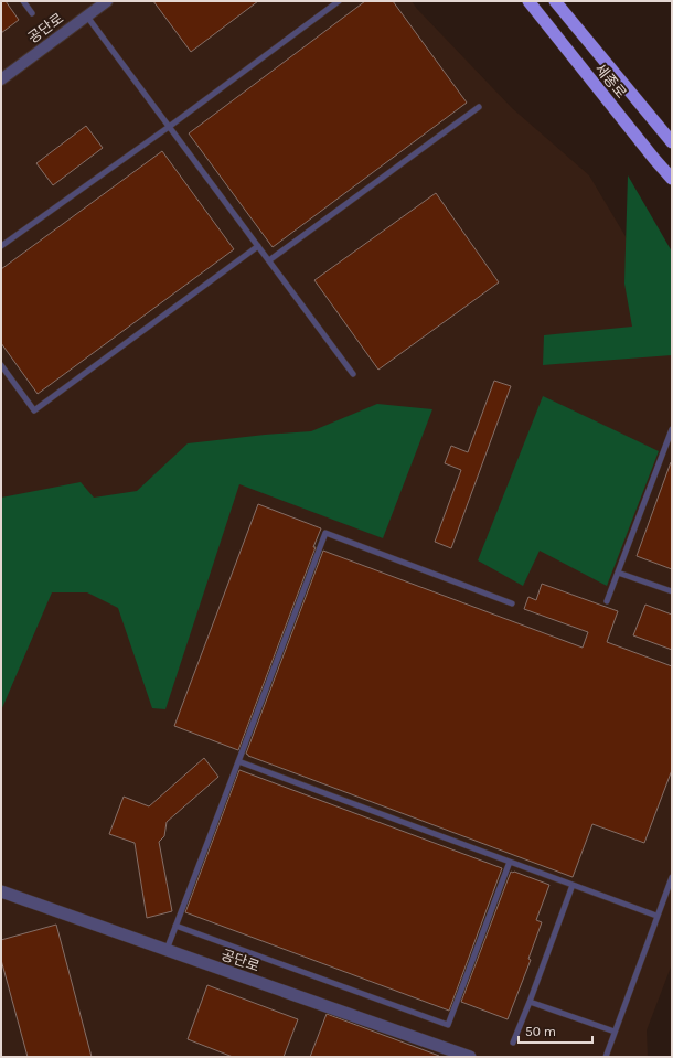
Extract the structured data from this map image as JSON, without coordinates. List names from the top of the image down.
{
  "streets": {
    "highway": ["세종로"],
    "street": ["공단로"]
  },
  "scale_bar": "50 m"
}
